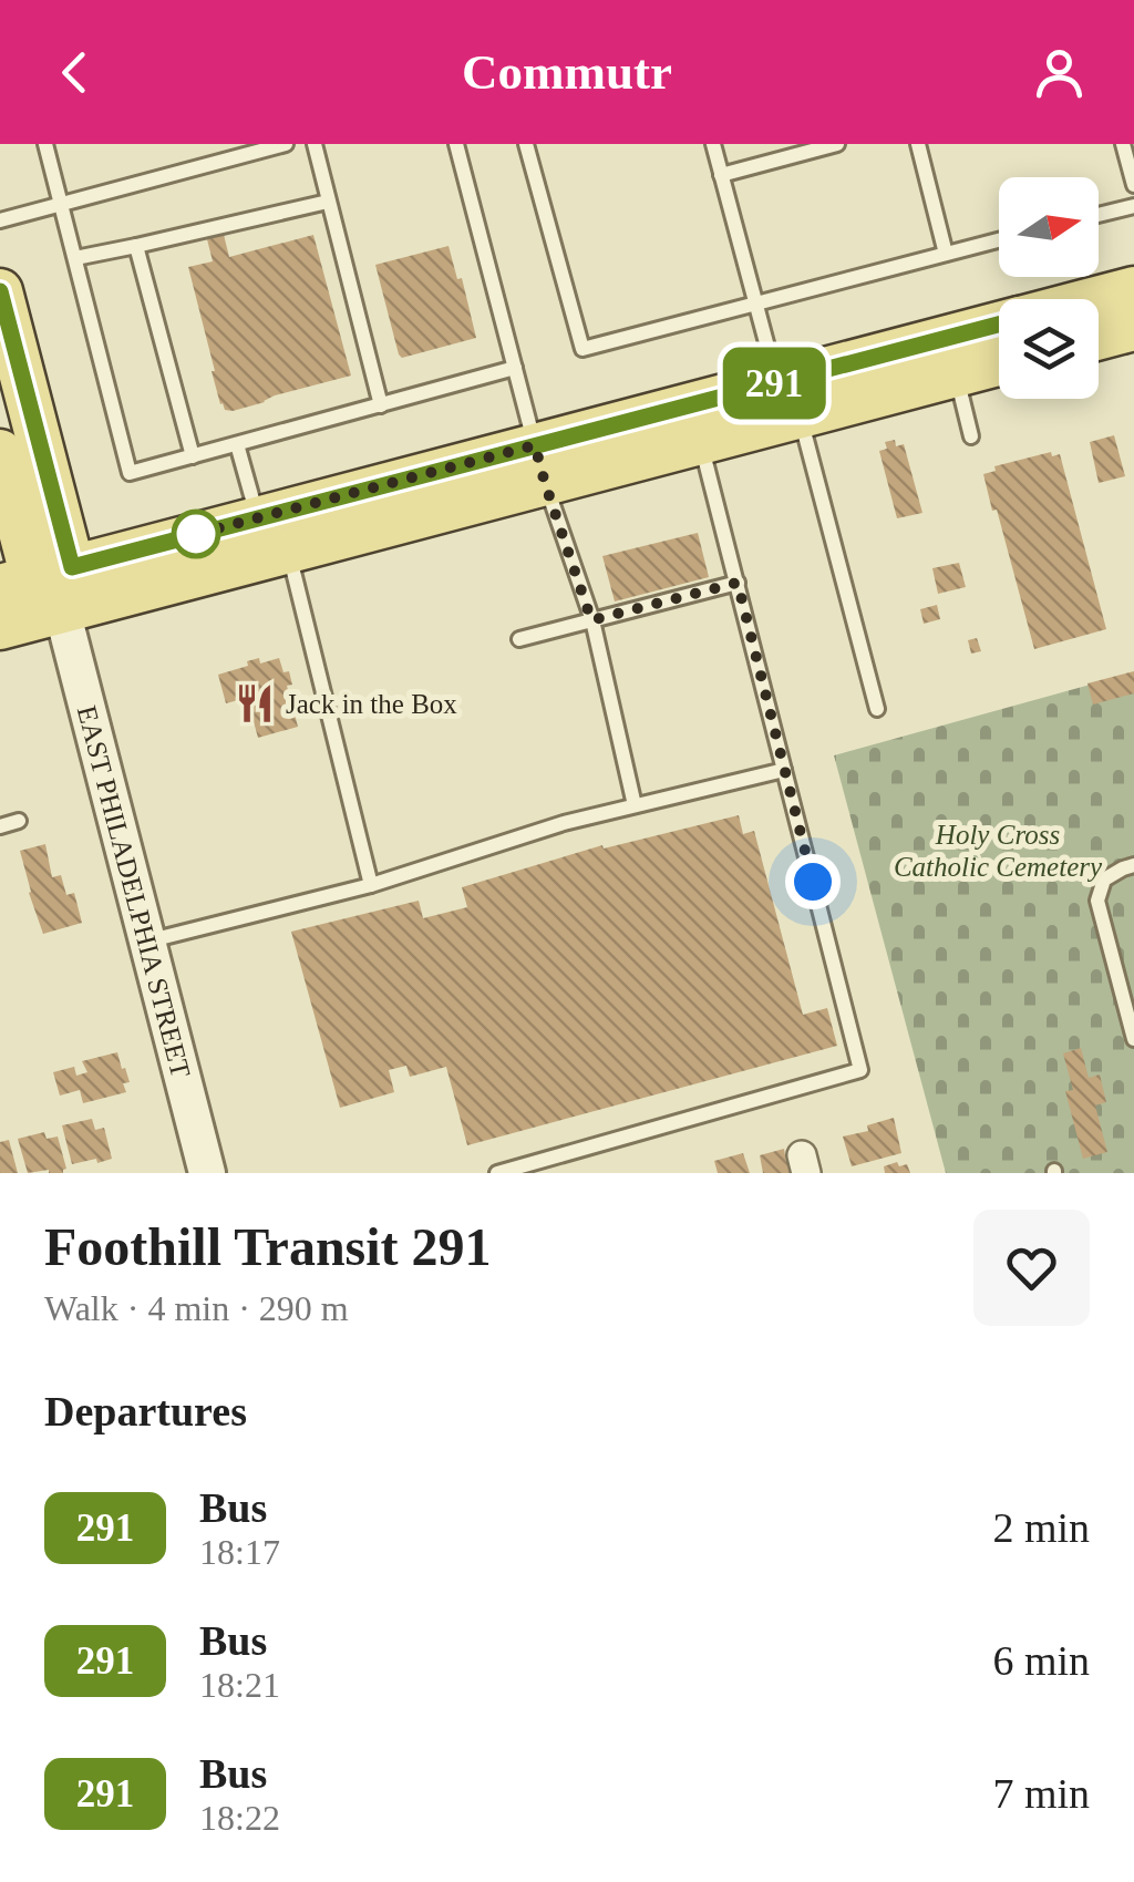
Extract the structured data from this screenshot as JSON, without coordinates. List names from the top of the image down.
{
  "streets": {
    "street": ["EAST PHILADELPHIA STREET"]
  },
  "parks": ["Holy Cross Catholic Cemetery"],
  "places": {
    "restaurant": ["Jack in the Box"]
  },
  "lines": ["bus line 291"],
  "north": "right",
  "page": {
    "header": "Commutr",
    "on_map": "291",
    "heading": [
      ["Foothill Transit 291", "Walk · 4 min · 290 m"],
      "Departures"
    ],
    "list": [
      {
        "mark": "291",
        "name": "Bus",
        "note": "18:17",
        "value": "2 min"
      },
      {
        "mark": "291",
        "name": "Bus",
        "note": "18:21",
        "value": "6 min"
      },
      {
        "mark": "291",
        "name": "Bus",
        "note": "18:22",
        "value": "7 min"
      }
    ]
  }
}
